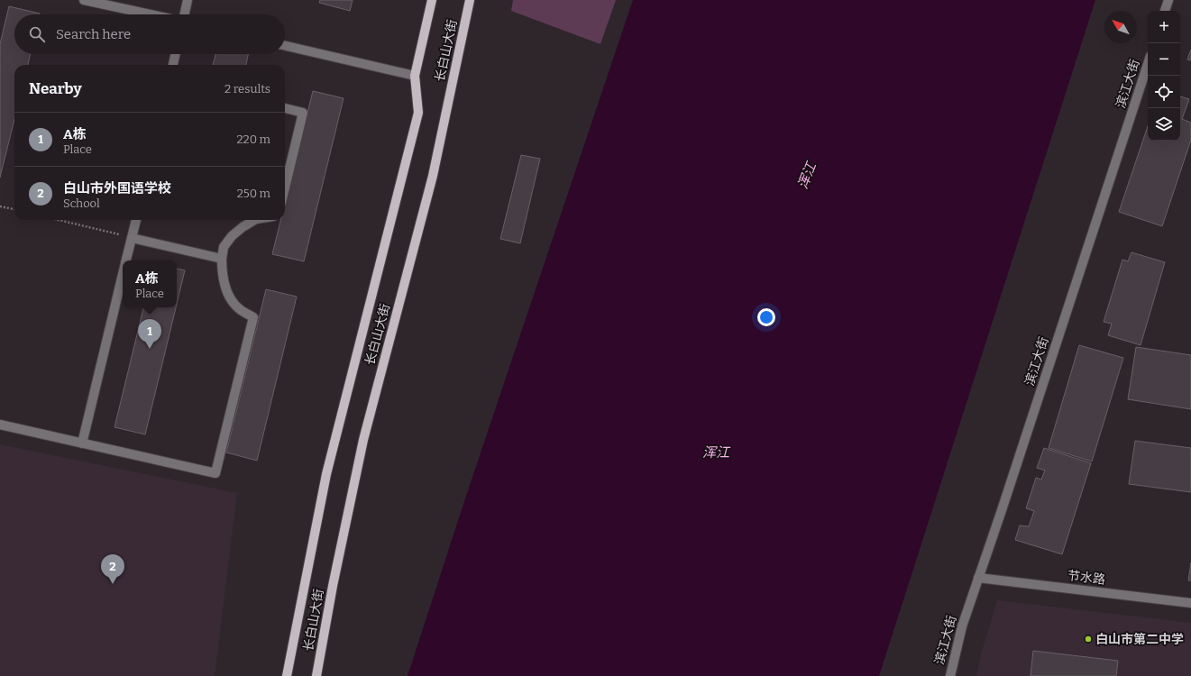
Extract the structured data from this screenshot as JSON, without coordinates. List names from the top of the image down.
{
  "streets": {
    "main road": ["长白山大街"],
    "street": ["滨江大街", "节水路"]
  },
  "crossings": [
    ["滨江大街", "节水路"]
  ],
  "water": ["浑江"],
  "places": ["白山市第二中学"],
  "north": "top left",
  "page": {
    "map_buttons": ["+", "−"],
    "search": "Search here",
    "heading": ["Nearby", "2 results"],
    "list": [
      {
        "mark": "1",
        "name": "A栋",
        "note": "Place",
        "value": "220 m"
      },
      {
        "mark": "2",
        "name": "白山市外国语学校",
        "note": "School",
        "value": "250 m"
      }
    ],
    "popup": ["A栋", "Place"],
    "pins": ["1", "2"]
  }
}
